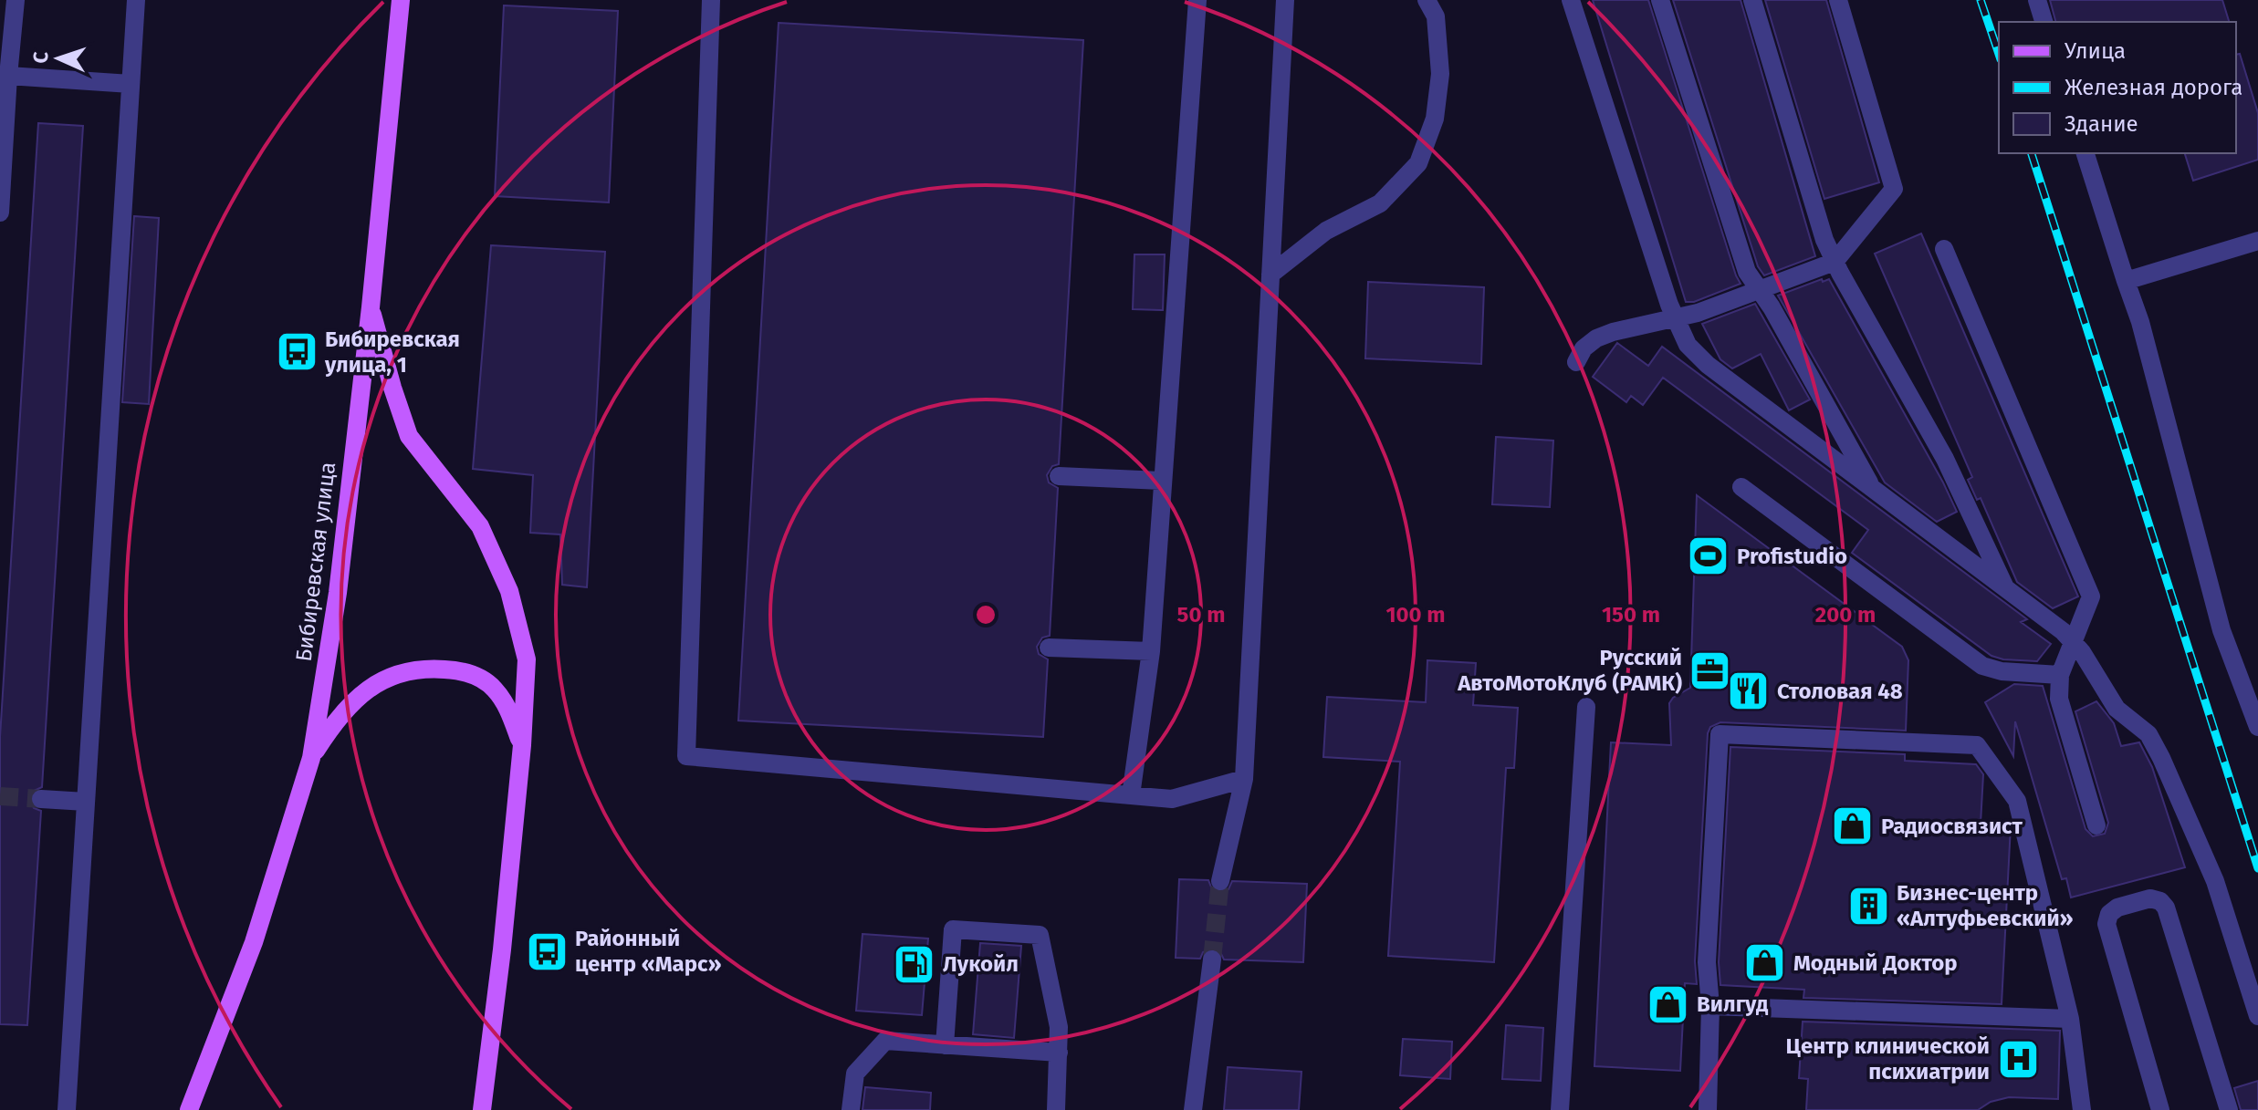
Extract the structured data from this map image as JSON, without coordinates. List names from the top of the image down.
{
  "streets": {
    "main road": ["Бибиревская улица"]
  },
  "places": {
    "bus stop": ["Бибиревская улица, 1", "Районный центр «Марс»"],
    "sports": ["Profistudio"],
    "office": ["Русский АвтоМотоКлуб (РАМК)"],
    "restaurant": ["Столовая 48"],
    "shop": ["Радиосвязист", "Модный Доктор", "Вилгуд"],
    "building": ["Бизнес-центр «Алтуфьевский»"],
    "fuel station": ["Лукойл"],
    "hospital": ["Центр клинической психиатрии"]
  },
  "legend": ["Улица", "Железная дорога", "Здание"],
  "north": "left",
  "rings": [
    "50 m",
    "100 m",
    "150 m",
    "200 m"
  ]
}
